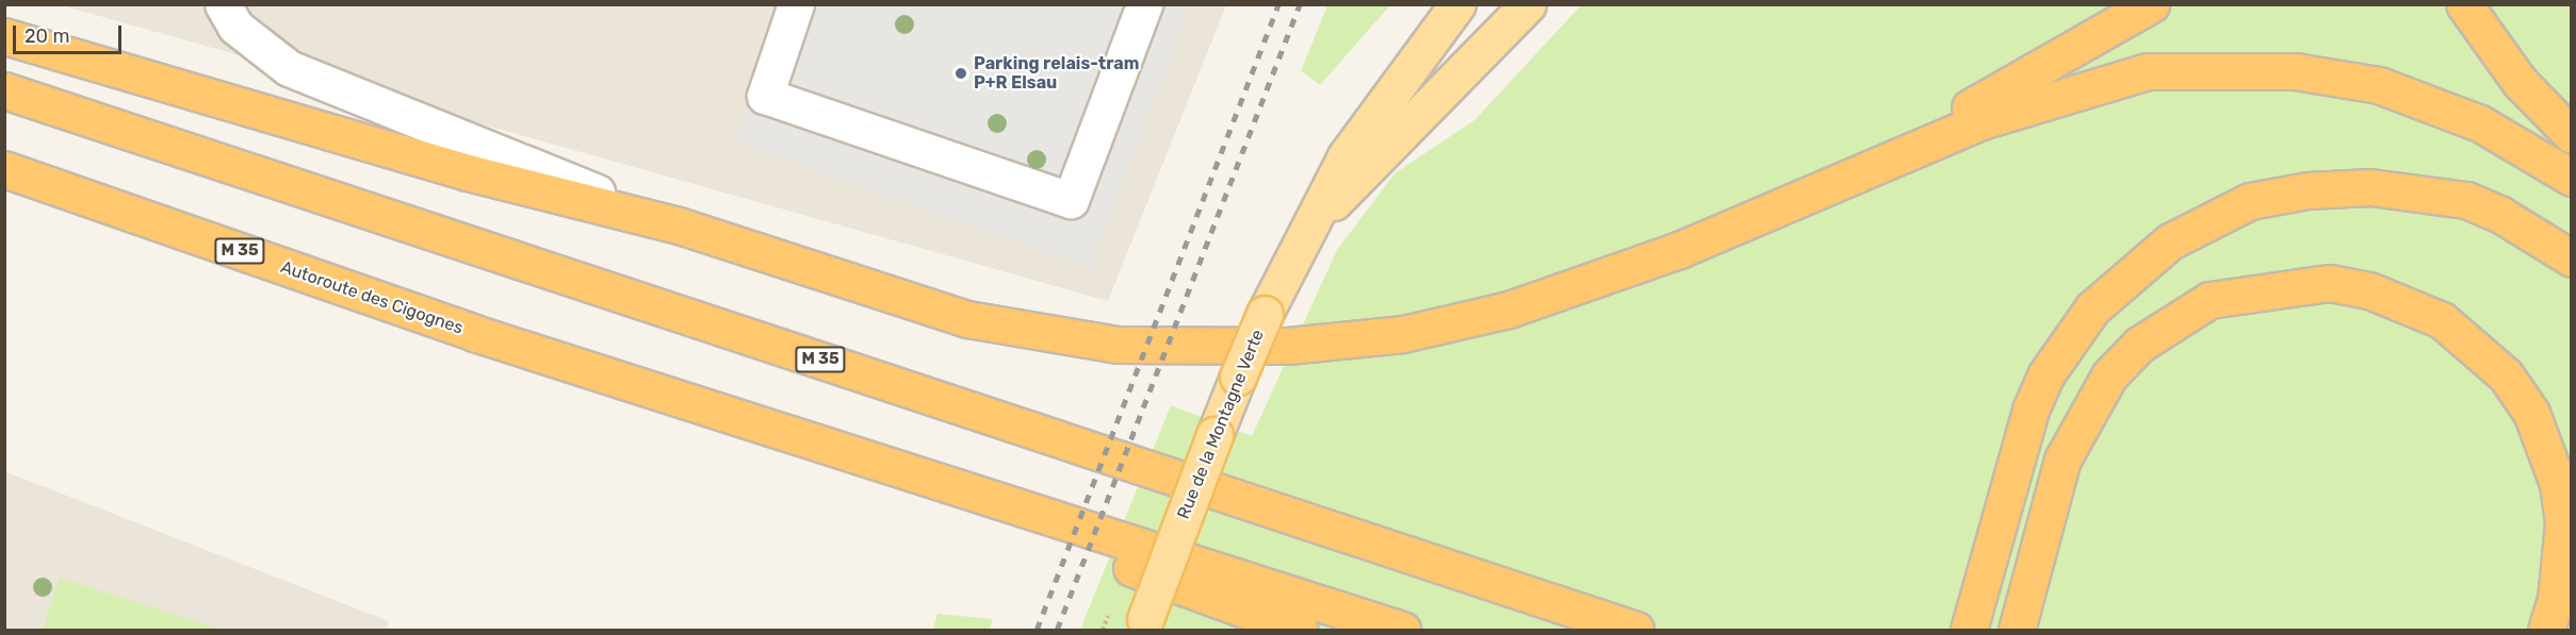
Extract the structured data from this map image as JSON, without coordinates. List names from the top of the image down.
{
  "streets": {
    "highway": ["M 35", "Autoroute des Cigognes"],
    "main road": ["Rue de la Montagne Verte"]
  },
  "crossings": [
    ["M 35", "Autoroute des Cigognes"]
  ],
  "places": ["Parking relais-tram P+R Elsau"],
  "scale_bar": "20 m"
}
